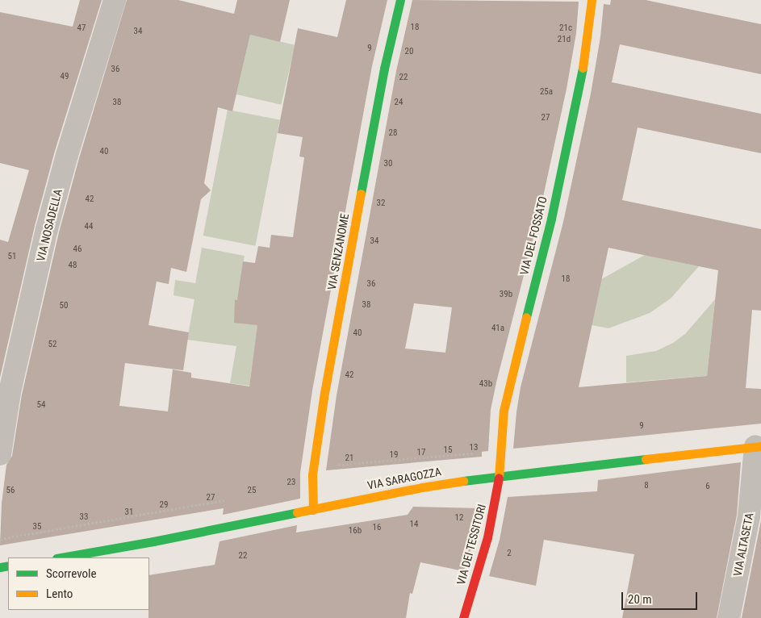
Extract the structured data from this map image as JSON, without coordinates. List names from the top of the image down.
{
  "streets": {
    "street": [
      "VIA NOSADELLA",
      "VIA DEL FOSSATO",
      "VIA SENZANOME",
      "VIA SARAGOZZA",
      "VIA DEI TESSITORI",
      "VIA ALTASETA"
    ]
  },
  "crossings": [
    ["VIA DEL FOSSATO", "VIA SARAGOZZA"],
    ["VIA DEL FOSSATO", "VIA DEI TESSITORI"],
    ["VIA SENZANOME", "VIA SARAGOZZA"],
    ["VIA SARAGOZZA", "VIA DEI TESSITORI"],
    ["VIA SARAGOZZA", "VIA ALTASETA"]
  ],
  "house_numbers": [
    "18",
    "47",
    "21c",
    "34",
    "21d",
    "9",
    "20",
    "36",
    "49",
    "22",
    "25a",
    "38",
    "24",
    "27",
    "28",
    "40",
    "30",
    "42",
    "32",
    "44",
    "34",
    "46",
    "51",
    "48",
    "18",
    "36",
    "39b",
    "38",
    "50",
    "41a",
    "40",
    "52",
    "42",
    "43b",
    "54",
    "9",
    "13",
    "15",
    "17",
    "19",
    "21",
    "23",
    "8",
    "6",
    "56",
    "25",
    "27",
    "29",
    "31",
    "33",
    "12",
    "14",
    "35",
    "16",
    "16b",
    "2",
    "22"
  ],
  "legend": ["Scorrevole", "Lento"],
  "scale_bar": "20 m"
}
